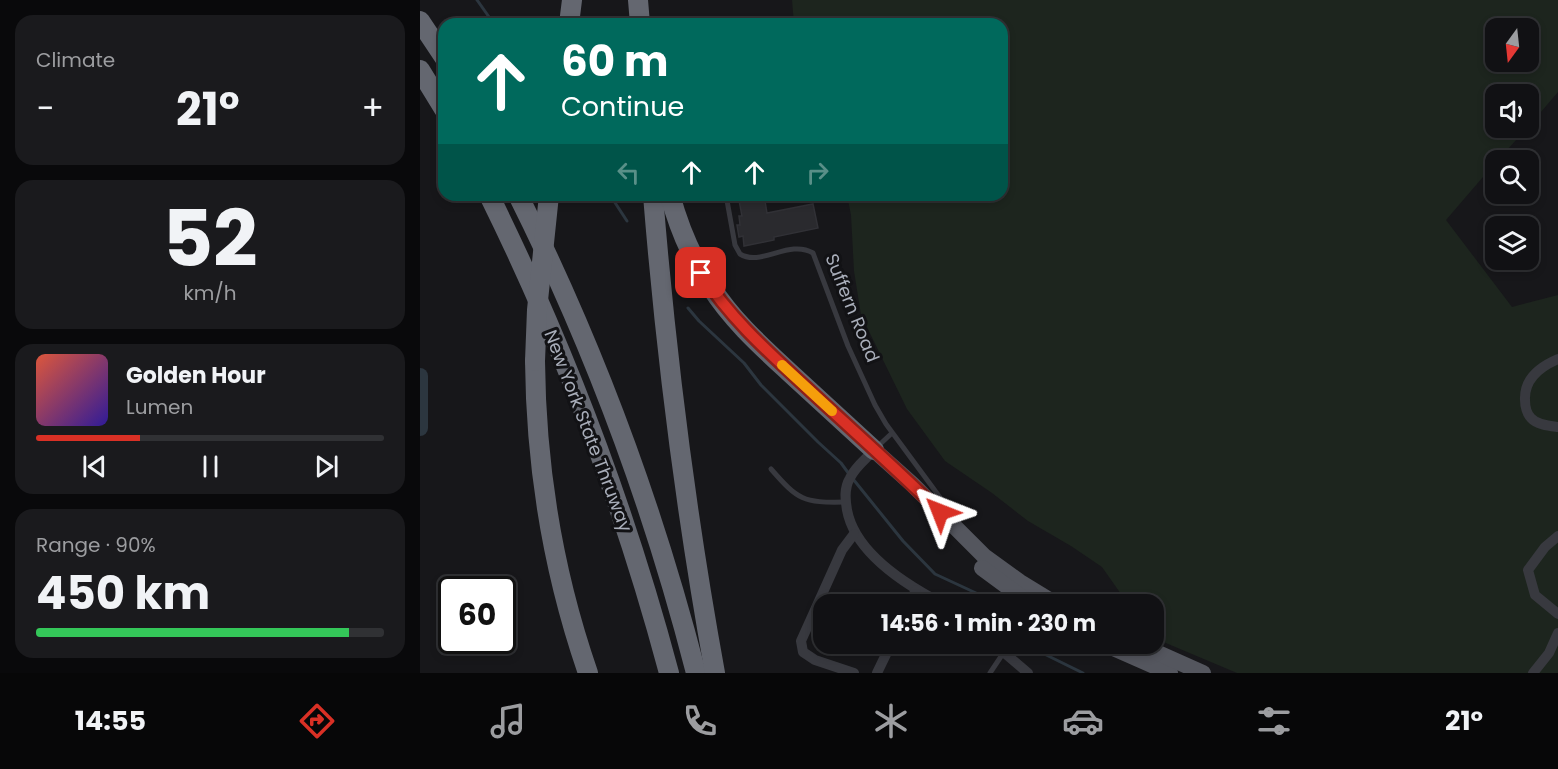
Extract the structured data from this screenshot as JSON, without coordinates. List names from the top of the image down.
{
  "streets": {
    "highway": ["New York State Thruway"],
    "lane": ["Suffern Road"]
  },
  "north": "bottom",
  "page": {
    "tile": [
      "Climate",
      ["52", "km/h"],
      ["Range · 90%", "450 km"]
    ],
    "turn": ["60 m", "Continue"],
    "heat": ["−", "21°", "+"],
    "song": ["Golden Hour", "Lumen"],
    "limit": "60",
    "trip": "14:56 · 1 min · 230 m",
    "tabs": ["14:55", "21°"]
  }
}
